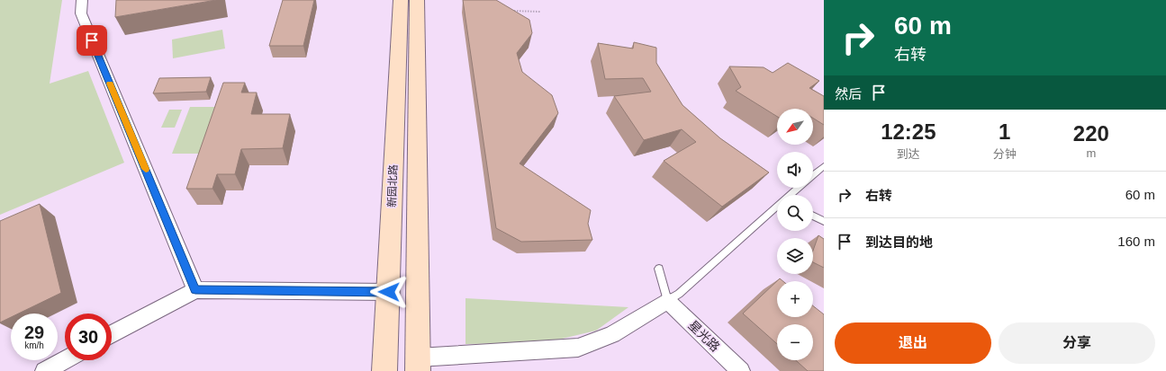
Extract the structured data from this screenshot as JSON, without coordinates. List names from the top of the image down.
{
  "streets": {
    "main road": ["新园北路"],
    "street": ["星光路"]
  },
  "north": "bottom left",
  "page": {
    "turn": ["60 m", "右转"],
    "then": "然后",
    "map_buttons": ["+", "−"],
    "eta": [
      "12:25",
      "到达",
      "1",
      "分钟",
      "220",
      "m"
    ],
    "list": [
      {
        "name": "右转",
        "value": "60 m"
      },
      {
        "name": "到达目的地",
        "value": "160 m"
      }
    ],
    "speed": "29 km/h",
    "limit": "30",
    "buttons": ["退出", "分享"]
  }
}
